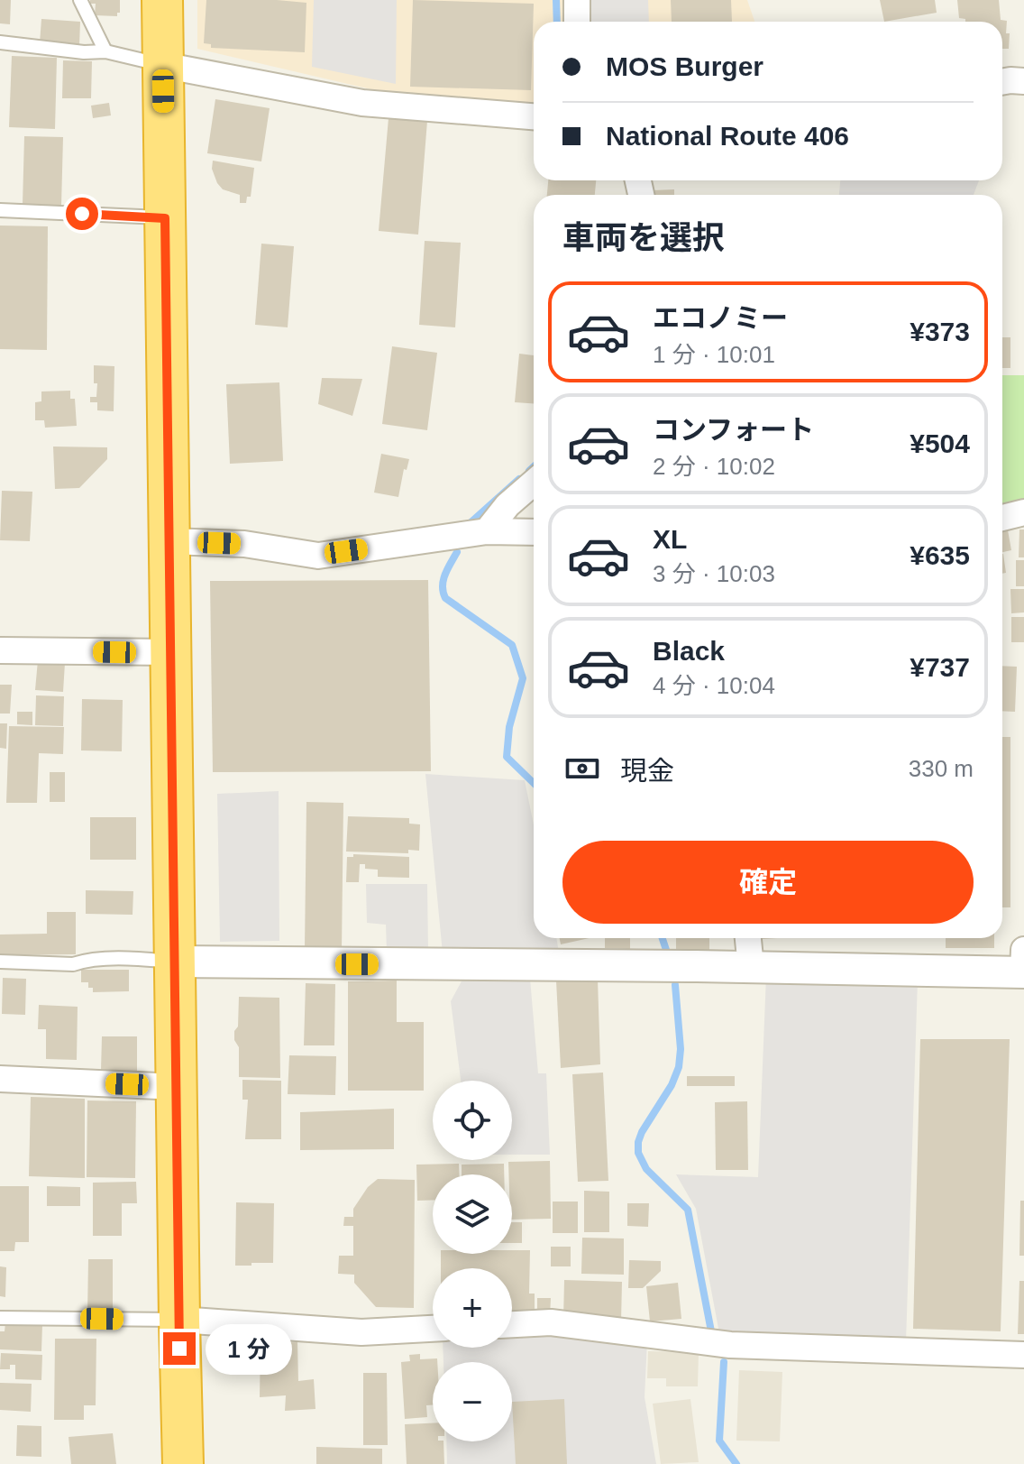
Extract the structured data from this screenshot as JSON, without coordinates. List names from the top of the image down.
{
  "page": {
    "banner": ["MOS Burger", "National Route 406"],
    "heading": "車両を選択",
    "list": [
      {
        "name": "エコノミー",
        "note": "1 分 · 10:01",
        "value": "¥373"
      },
      {
        "name": "コンフォート",
        "note": "2 分 · 10:02",
        "value": "¥504"
      },
      {
        "name": "XL",
        "note": "3 分 · 10:03",
        "value": "¥635"
      },
      {
        "name": "Black",
        "note": "4 分 · 10:04",
        "value": "¥737"
      }
    ],
    "pay": ["現金", "330 m"],
    "buttons": "確定",
    "map_buttons": ["+", "−"],
    "bubble": "1 分"
  }
}
